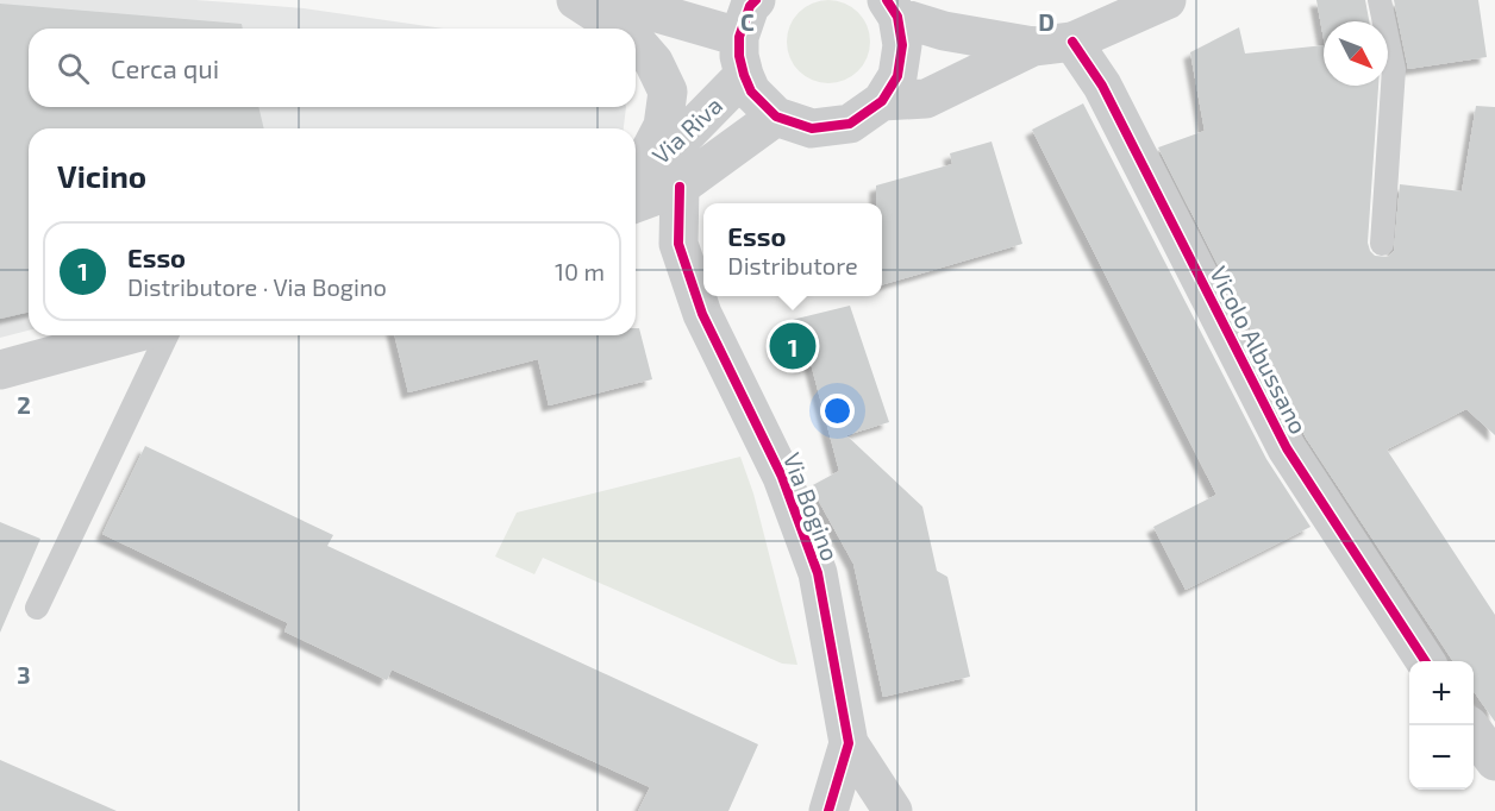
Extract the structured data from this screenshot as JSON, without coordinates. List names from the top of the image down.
{
  "streets": {
    "street": ["Via Riva", "Vicolo Albussano", "Via Bogino"]
  },
  "crossings": [
    ["Via Riva", "Via Bogino"]
  ],
  "north": "bottom right",
  "page": {
    "search": "Cerca qui",
    "heading": "Vicino",
    "popup": ["Esso", "Distributore"],
    "list": [
      {
        "mark": "1",
        "name": "Esso",
        "note": "Distributore · Via Bogino",
        "value": "10 m"
      }
    ],
    "pins": "1",
    "map_buttons": ["+", "−"]
  },
  "grid": {
    "columns": ["C", "D"],
    "rows": ["2", "3"]
  }
}
